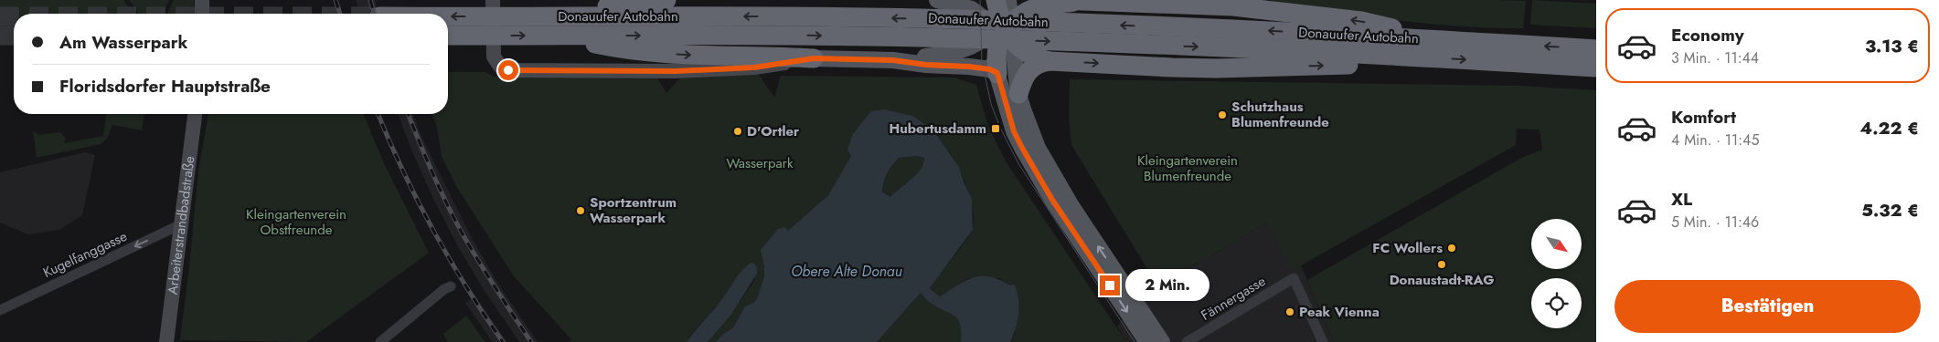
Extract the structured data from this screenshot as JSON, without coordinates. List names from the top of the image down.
{
  "streets": {
    "highway": ["Donauufer Autobahn"],
    "street": ["Arbeiterstrandbadstraße", "Kugelfanggasse", "Fännergasse"]
  },
  "crossings": [
    ["Arbeiterstrandbadstraße", "Kugelfanggasse"]
  ],
  "one_way": ["Kugelfanggasse"],
  "water": ["Obere Alte Donau"],
  "parks": ["Kleingartenverein Blumenfreunde", "Wasserpark", "Kleingartenverein Obstfreunde"],
  "places": {
    "other": [
      "Schutzhaus Blumenfreunde",
      "D'Ortler",
      "Sportzentrum Wasserpark",
      "FC Wollers",
      "Donaustadt-RAG",
      "Peak Vienna"
    ],
    "transit": ["Hubertusdamm"]
  },
  "north": "bottom right",
  "page": {
    "list": [
      {
        "name": "Economy",
        "note": "3 Min. · 11:44",
        "value": "3.13 €"
      },
      {
        "name": "Komfort",
        "note": "4 Min. · 11:45",
        "value": "4.22 €"
      },
      {
        "name": "XL",
        "note": "5 Min. · 11:46",
        "value": "5.32 €"
      }
    ],
    "banner": ["Am Wasserpark", "Floridsdorfer Hauptstraße"],
    "bubble": "2 Min.",
    "buttons": "Bestätigen"
  }
}
